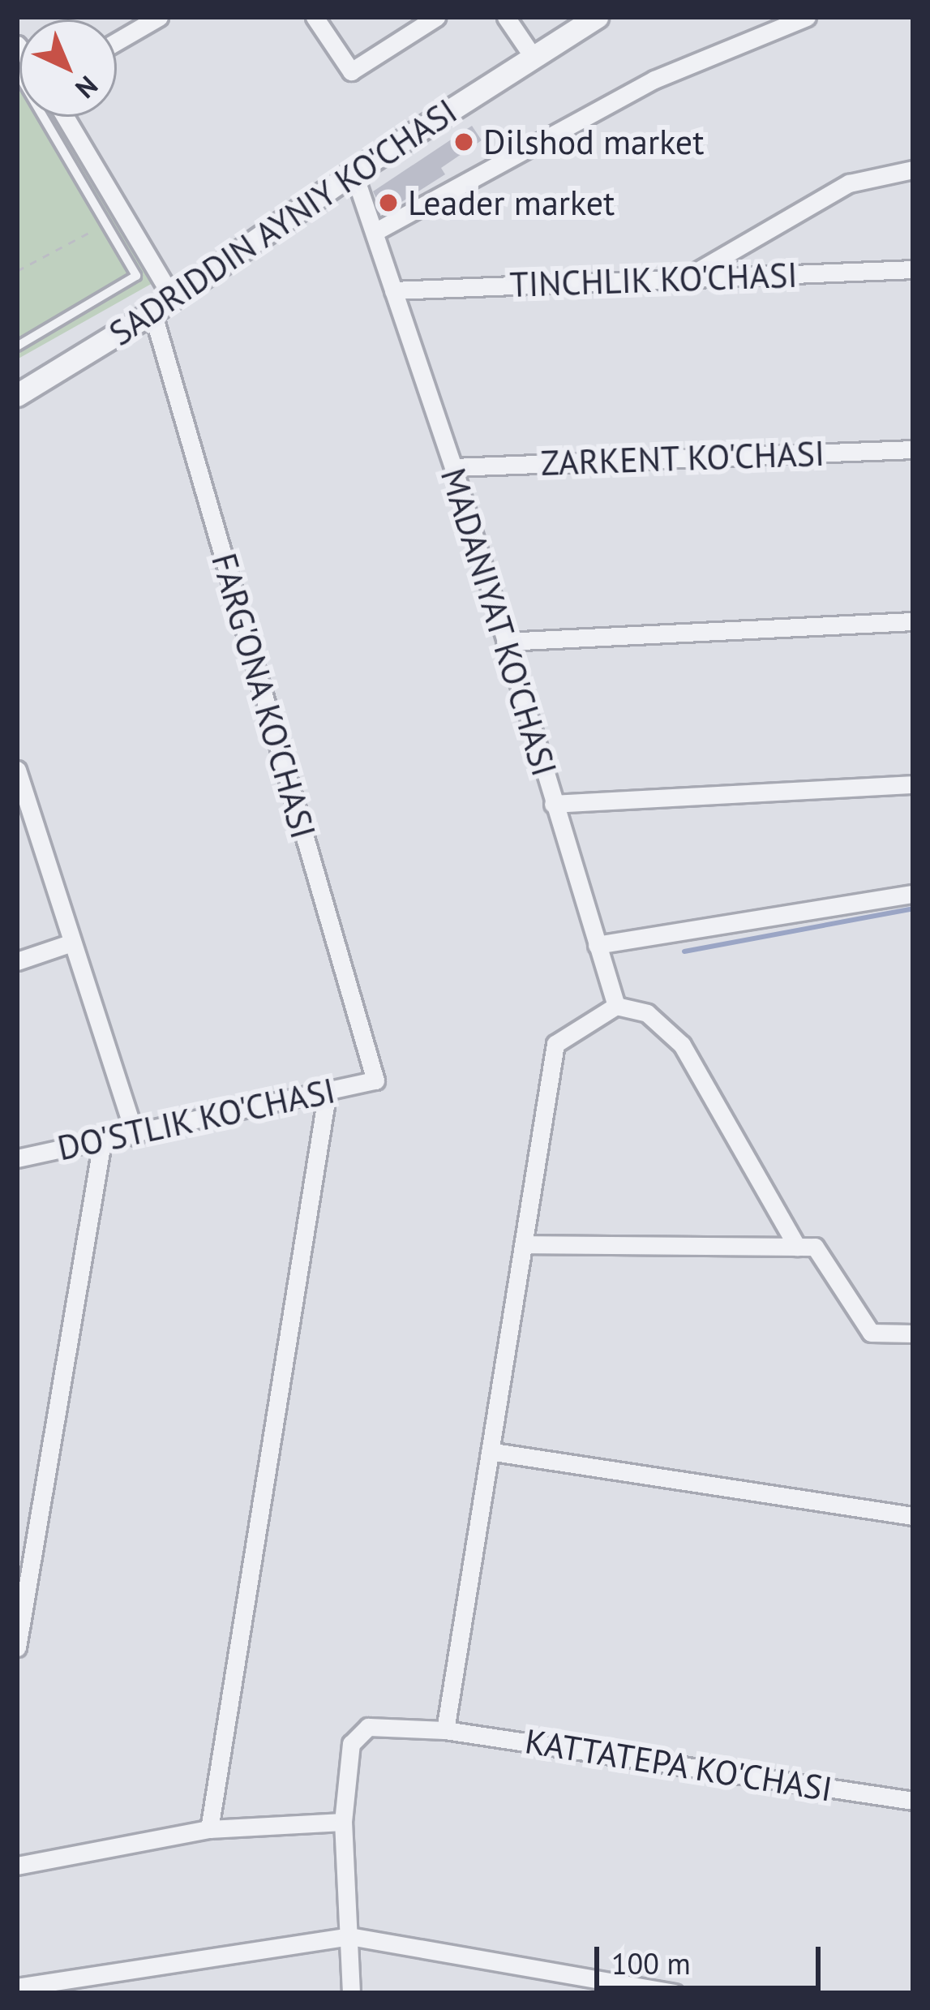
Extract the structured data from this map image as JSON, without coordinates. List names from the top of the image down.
{
  "streets": {
    "street": [
      "SADRIDDIN AYNIY KO'CHASI",
      "TINCHLIK KO'CHASI",
      "ZARKENT KO'CHASI",
      "MADANIYAT KO'CHASI",
      "FARG'ONA KO'CHASI",
      "DO'STLIK KO'CHASI",
      "KATTATEPA KO'CHASI"
    ]
  },
  "crossings": [
    ["SADRIDDIN AYNIY KO'CHASI", "MADANIYAT KO'CHASI"],
    ["SADRIDDIN AYNIY KO'CHASI", "FARG'ONA KO'CHASI"],
    ["TINCHLIK KO'CHASI", "MADANIYAT KO'CHASI"],
    ["ZARKENT KO'CHASI", "MADANIYAT KO'CHASI"],
    ["FARG'ONA KO'CHASI", "DO'STLIK KO'CHASI"]
  ],
  "places": ["Dilshod market", "Leader market"],
  "scale_bar": "100 m",
  "north": "bottom right"
}
